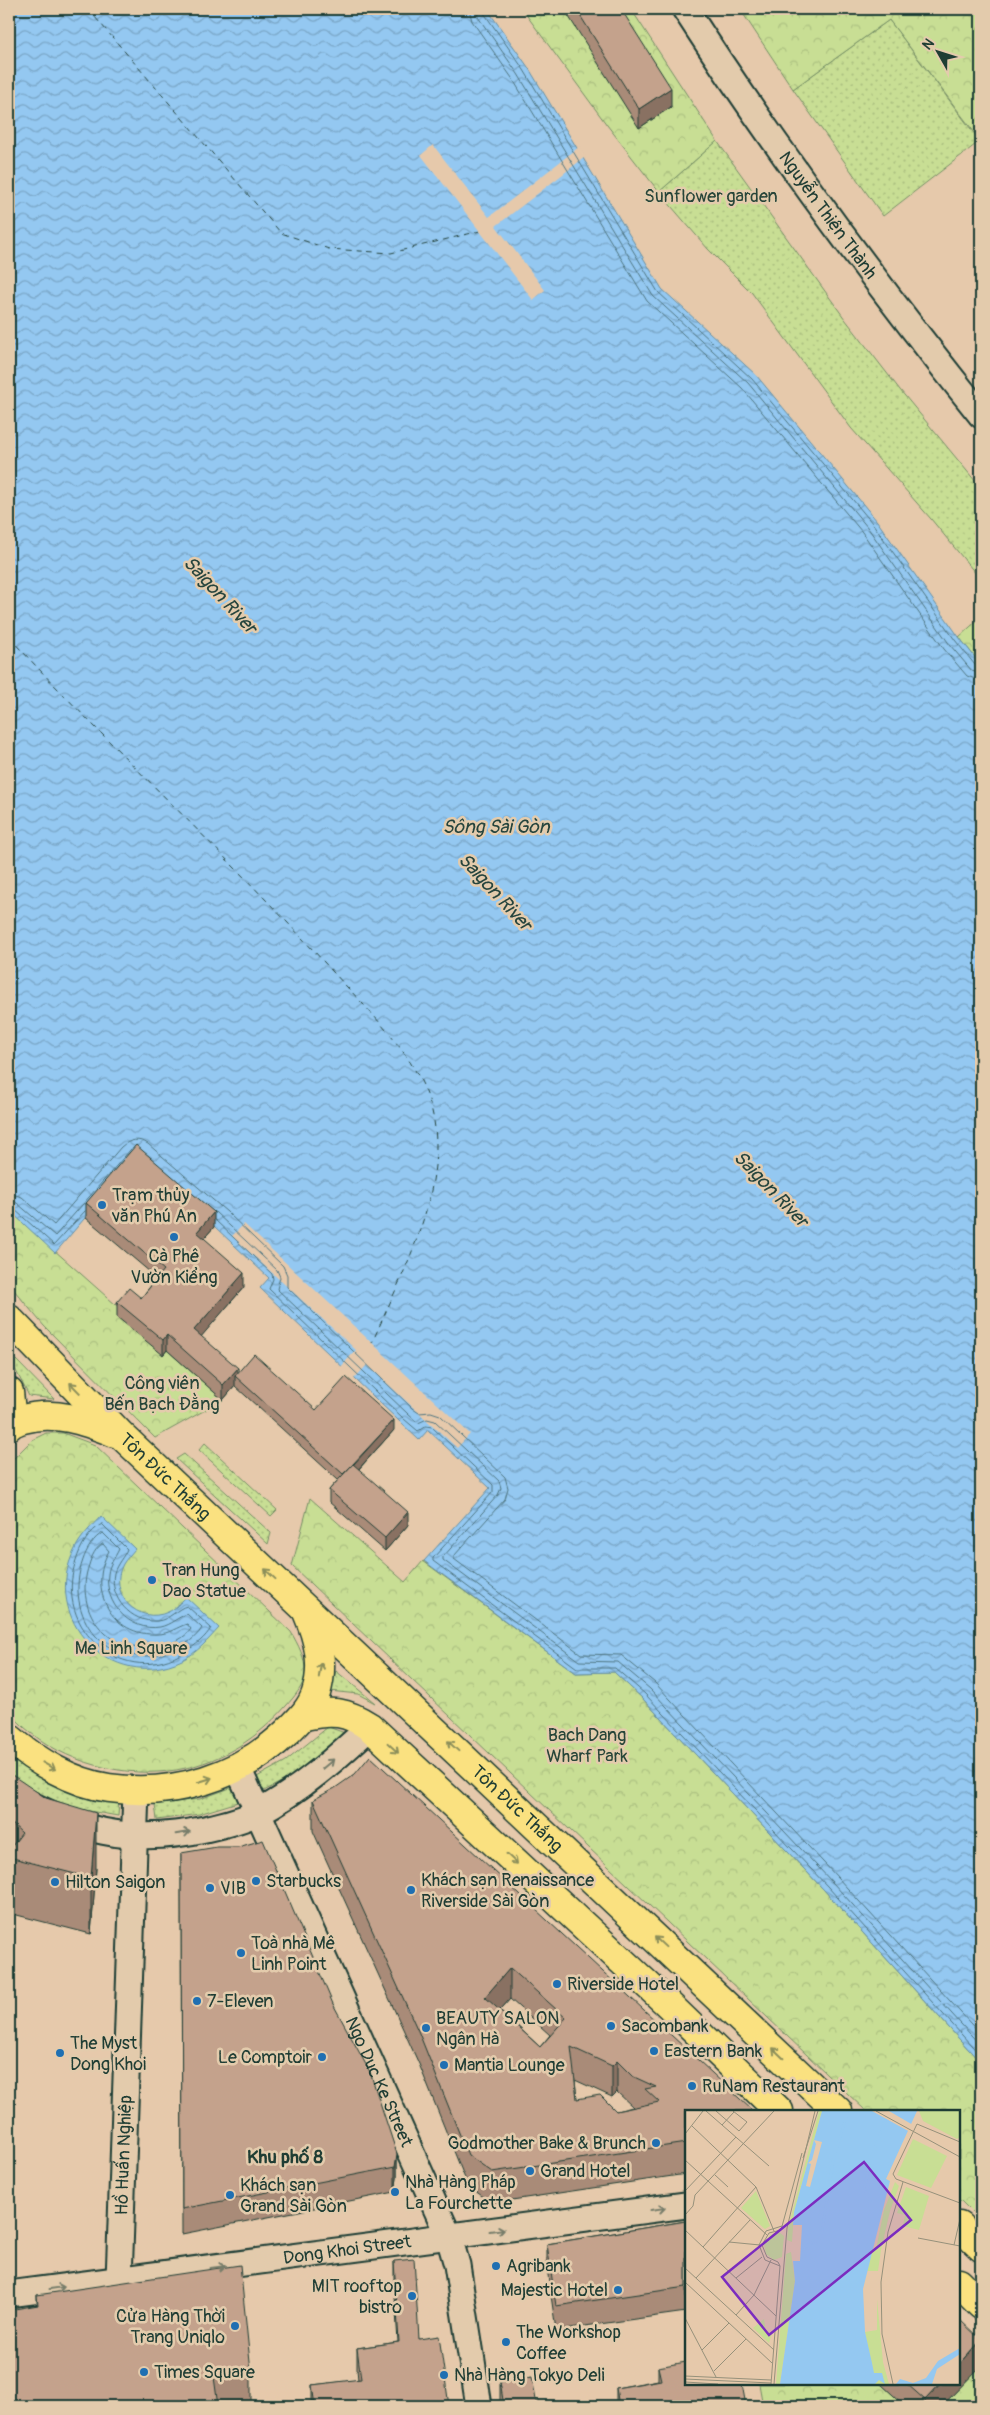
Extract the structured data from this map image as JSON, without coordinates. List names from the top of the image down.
{
  "streets": {
    "main road": ["Tôn Đức Thắng", "Tôn Ðức Thắng"],
    "street": [
      "Nguyễn Thiện Thành",
      "Ngo Duc Ke Street",
      "Hồ Huấn Nghiệp",
      "Dong Khoi Street"
    ]
  },
  "crossings": [
    ["Tôn Đức Thắng", "Tôn Ðức Thắng"],
    ["Ngo Duc Ke Street", "Dong Khoi Street"],
    ["Hồ Huấn Nghiệp", "Dong Khoi Street"]
  ],
  "one_way": ["Tôn Đức Thắng", "Dong Khoi Street"],
  "districts": ["Khu phố 8"],
  "water": ["Saigon River", "Sông Sài Gòn"],
  "parks": [
    "Sunflower garden",
    "Công viên Bến Bạch Đằng",
    "Me Linh Square",
    "Bach Dang Wharf Park"
  ],
  "places": [
    "Trạm thủy văn Phú An",
    "Cà Phê Vườn Kiểng",
    "Tran Hung Dao Statue",
    "Starbucks",
    "Hilton Saigon",
    "VIB",
    "Khách sạn Renaissance Riverside Sài Gòn",
    "Toà nhà Mê Linh Point",
    "Riverside Hotel",
    "7-Eleven",
    "Sacombank",
    "BEAUTY SALON Ngân Hà",
    "Eastern Bank",
    "The Myst Dong Khoi",
    "Le Comptoir",
    "Mantia Lounge",
    "RuNam Restaurant",
    "Godmother Bake & Brunch",
    "Grand Hotel",
    "Nhà Hàng Pháp La Fourchette",
    "Khách sạn Grand Sài Gòn",
    "Agribank",
    "Majestic Hotel",
    "MIT rooftop bistro",
    "Cửa Hàng Thời Trang Uniqlo",
    "The Workshop Coffee",
    "Times Square",
    "Nhà Hàng Tokyo Deli"
  ],
  "north": "top left"
}
